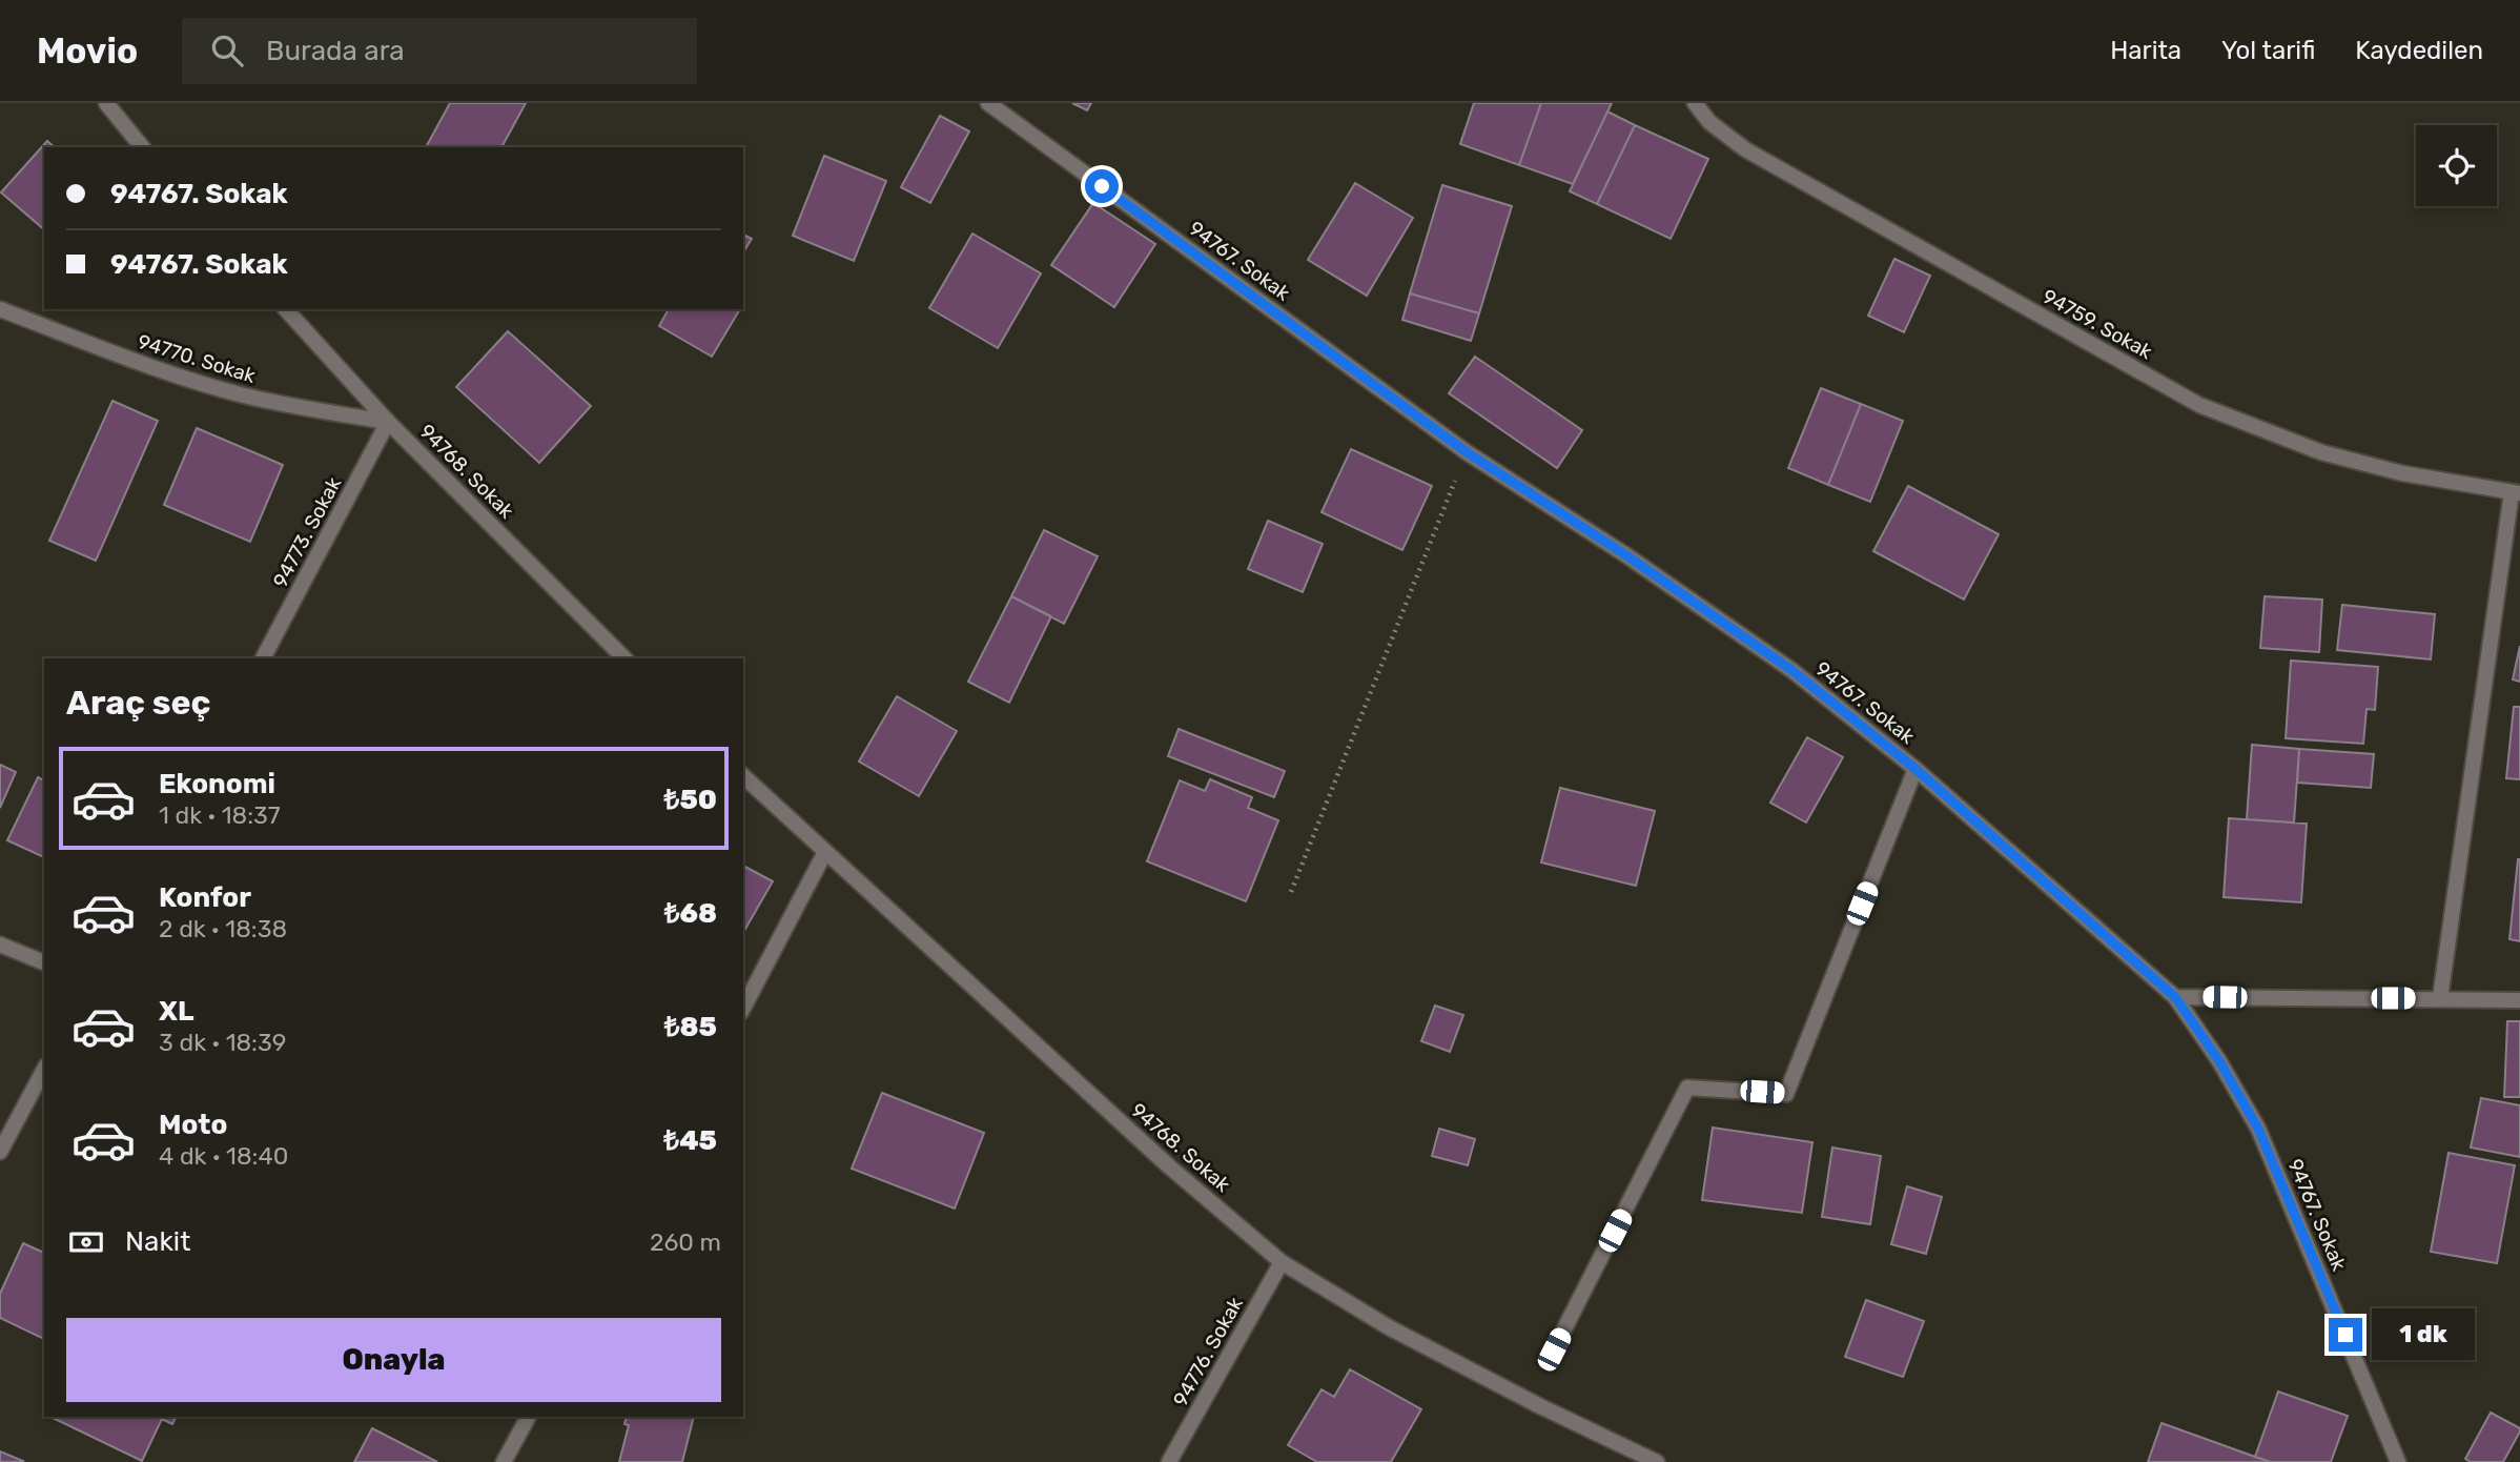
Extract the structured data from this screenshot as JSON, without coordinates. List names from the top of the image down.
{
  "streets": {
    "street": [
      "94767. Sokak",
      "94759. Sokak",
      "94770. Sokak",
      "94768. Sokak",
      "94773. Sokak",
      "94776. Sokak"
    ]
  },
  "crossings": [
    ["94770. Sokak", "94768. Sokak"],
    ["94770. Sokak", "94773. Sokak"],
    ["94768. Sokak", "94773. Sokak"],
    ["94768. Sokak", "94776. Sokak"]
  ],
  "page": {
    "header": "Movio",
    "search": "Burada ara",
    "nav": ["Harita", "Yol tarifi", "Kaydedilen"],
    "banner": ["94767. Sokak", "94767. Sokak"],
    "heading": "Araç seç",
    "list": [
      {
        "name": "Ekonomi",
        "note": "1 dk · 18:37",
        "value": "₺50"
      },
      {
        "name": "Konfor",
        "note": "2 dk · 18:38",
        "value": "₺68"
      },
      {
        "name": "XL",
        "note": "3 dk · 18:39",
        "value": "₺85"
      },
      {
        "name": "Moto",
        "note": "4 dk · 18:40",
        "value": "₺45"
      }
    ],
    "pay": ["Nakit", "260 m"],
    "buttons": "Onayla",
    "bubble": "1 dk"
  }
}
